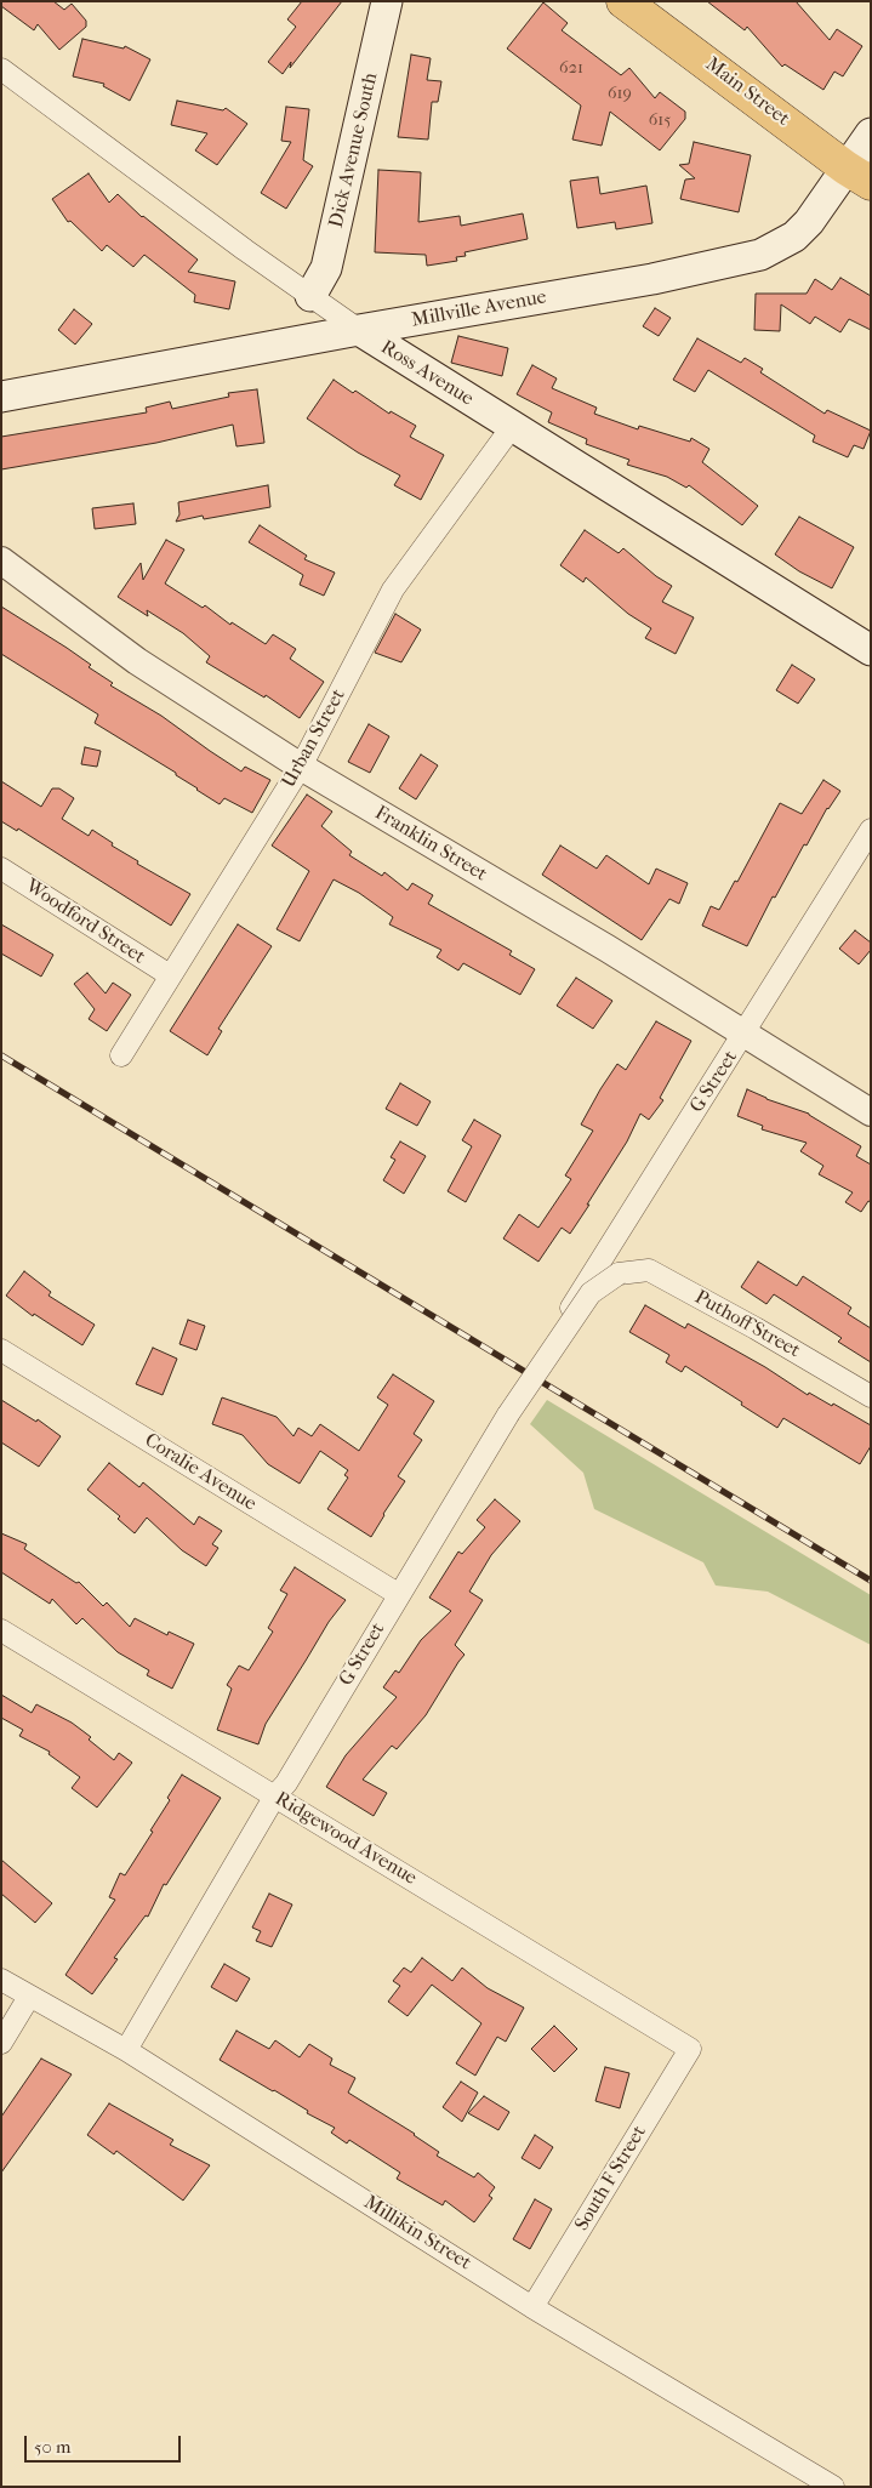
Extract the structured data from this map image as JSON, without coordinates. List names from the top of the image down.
{
  "streets": {
    "main road": [
      "Main Street",
      "Dick Avenue South",
      "Millville Avenue",
      "Ross Avenue"
    ],
    "street": [
      "Urban Street",
      "Franklin Street",
      "Woodford Street",
      "G Street",
      "Puthoff Street",
      "Coralie Avenue",
      "Ridgewood Avenue",
      "South F Street",
      "Millikin Street"
    ]
  },
  "crossings": [
    ["Main Street", "Millville Avenue"],
    ["Dick Avenue South", "Ross Avenue"],
    ["Millville Avenue", "Ross Avenue"],
    ["Ross Avenue", "Urban Street"],
    ["Urban Street", "Franklin Street"],
    ["Urban Street", "Woodford Street"],
    ["Franklin Street", "G Street"],
    ["G Street", "Puthoff Street"],
    ["G Street", "Coralie Avenue"],
    ["G Street", "Ridgewood Avenue"],
    ["G Street", "Millikin Street"],
    ["Ridgewood Avenue", "South F Street"],
    ["South F Street", "Millikin Street"]
  ],
  "house_numbers": ["621", "619", "615"],
  "scale_bar": "50 m"
}
